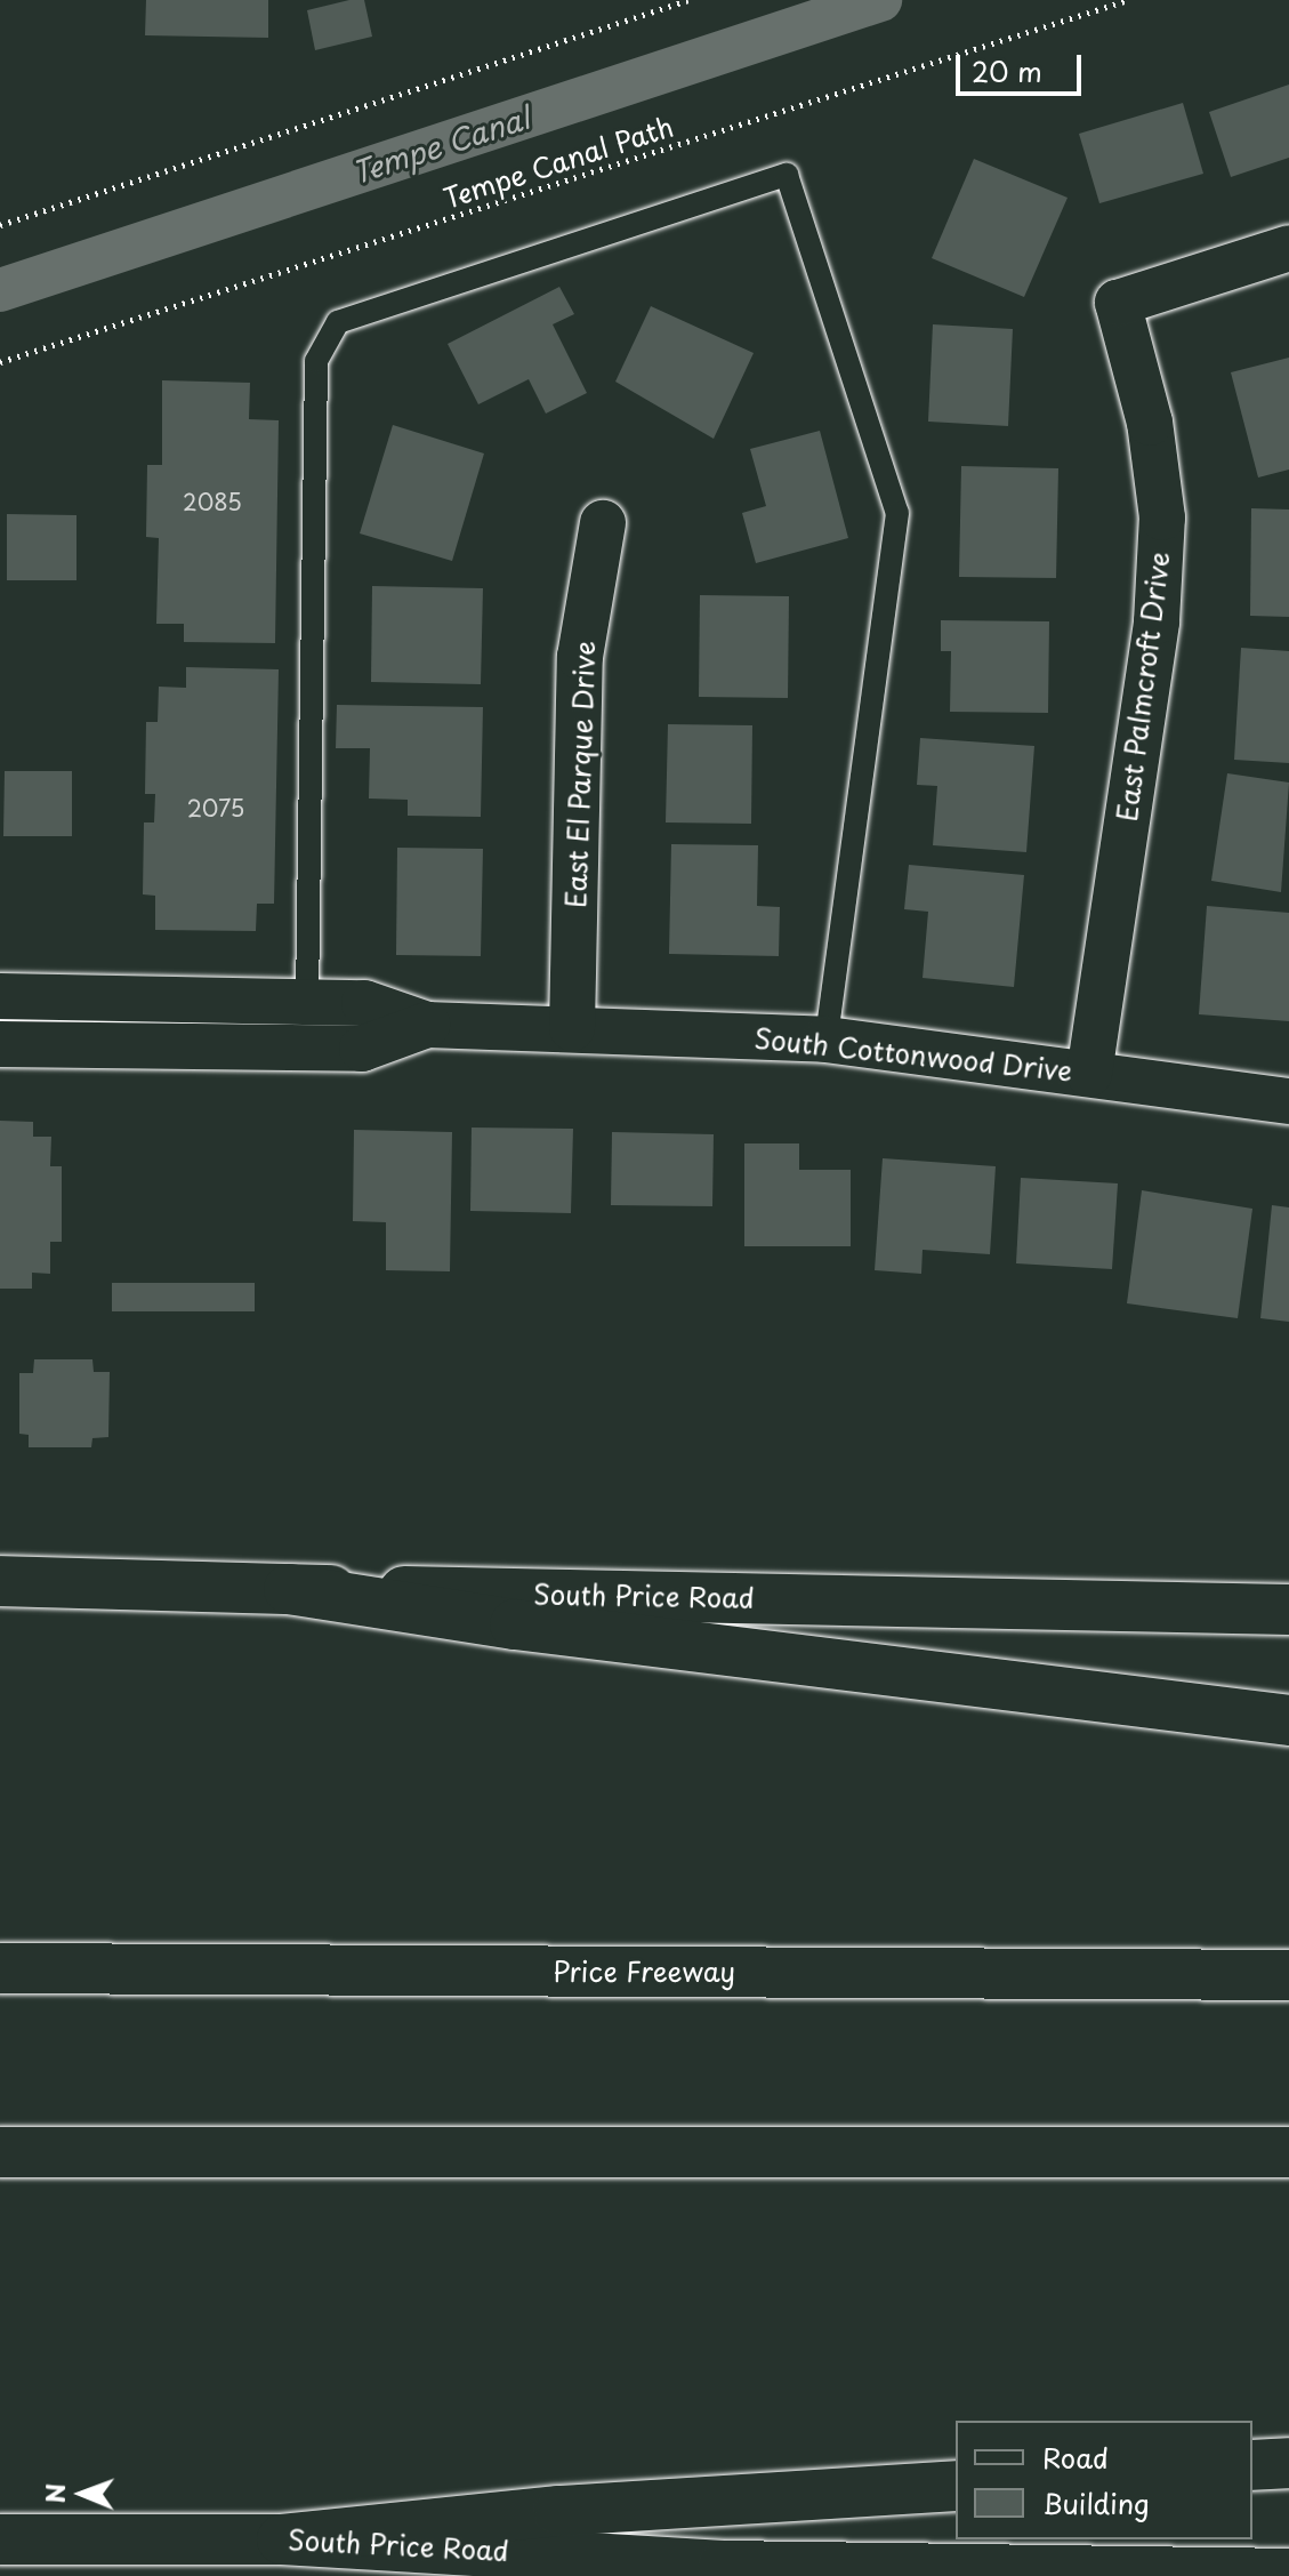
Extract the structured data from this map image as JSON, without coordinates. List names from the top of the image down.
{
  "streets": {
    "main road": ["South Price Road", "Price Freeway"],
    "street": ["East Palmcroft Drive", "East El Parque Drive", "South Cottonwood Drive"],
    "path": ["Tempe Canal Path"]
  },
  "crossings": [
    ["East Palmcroft Drive", "South Cottonwood Drive"],
    ["East El Parque Drive", "South Cottonwood Drive"]
  ],
  "water": ["Tempe Canal"],
  "house_numbers": ["2085", "2075"],
  "legend": ["Road", "Building"],
  "scale_bar": "20 m",
  "north": "left"
}
